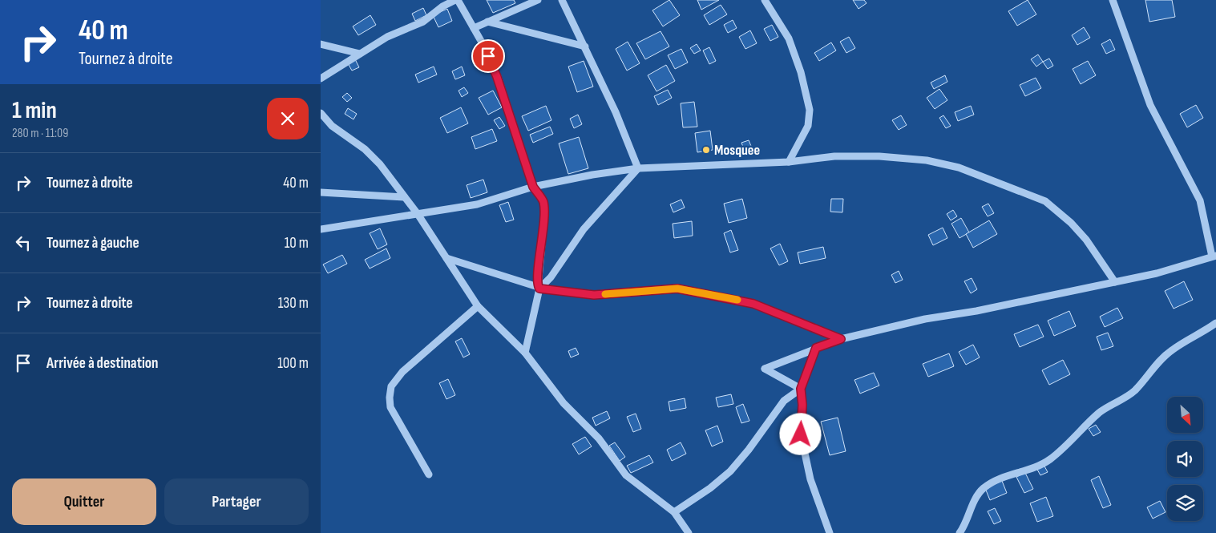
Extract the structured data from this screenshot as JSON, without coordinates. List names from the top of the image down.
{
  "places": ["Mosquee"],
  "north": "bottom right",
  "page": {
    "turn": ["40 m", "Tournez à droite"],
    "heading": ["1 min", "280 m · 11:09"],
    "list": [
      {
        "name": "Tournez à droite",
        "value": "40 m"
      },
      {
        "name": "Tournez à gauche",
        "value": "10 m"
      },
      {
        "name": "Tournez à droite",
        "value": "130 m"
      },
      {
        "name": "Arrivée à destination",
        "value": "100 m"
      }
    ],
    "buttons": ["Quitter", "Partager"]
  }
}
